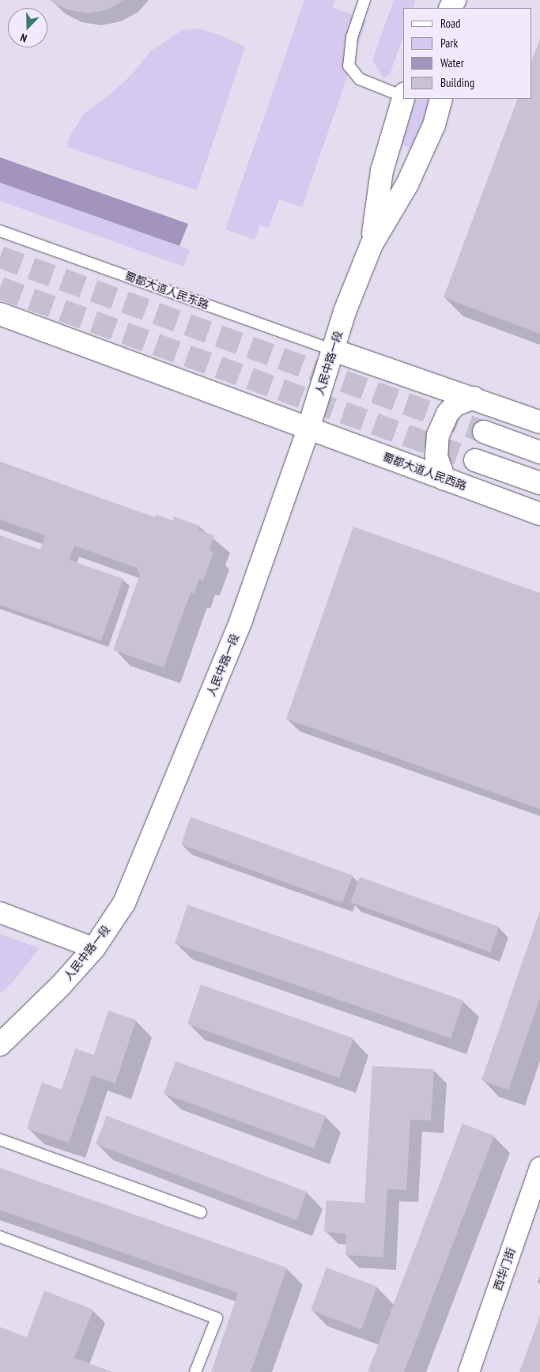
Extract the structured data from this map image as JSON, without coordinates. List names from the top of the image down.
{
  "streets": {
    "main road": ["人民中路一段", "蜀都大道人民西路"],
    "street": ["西华门街"],
    "lane": ["蜀都大道人民东路"]
  },
  "crossings": [
    ["蜀都大道人民东路", "人民中路一段"],
    ["人民中路一段", "蜀都大道人民西路"]
  ],
  "legend": [
    "Road",
    "Park",
    "Water",
    "Building"
  ],
  "north": "bottom"
}
